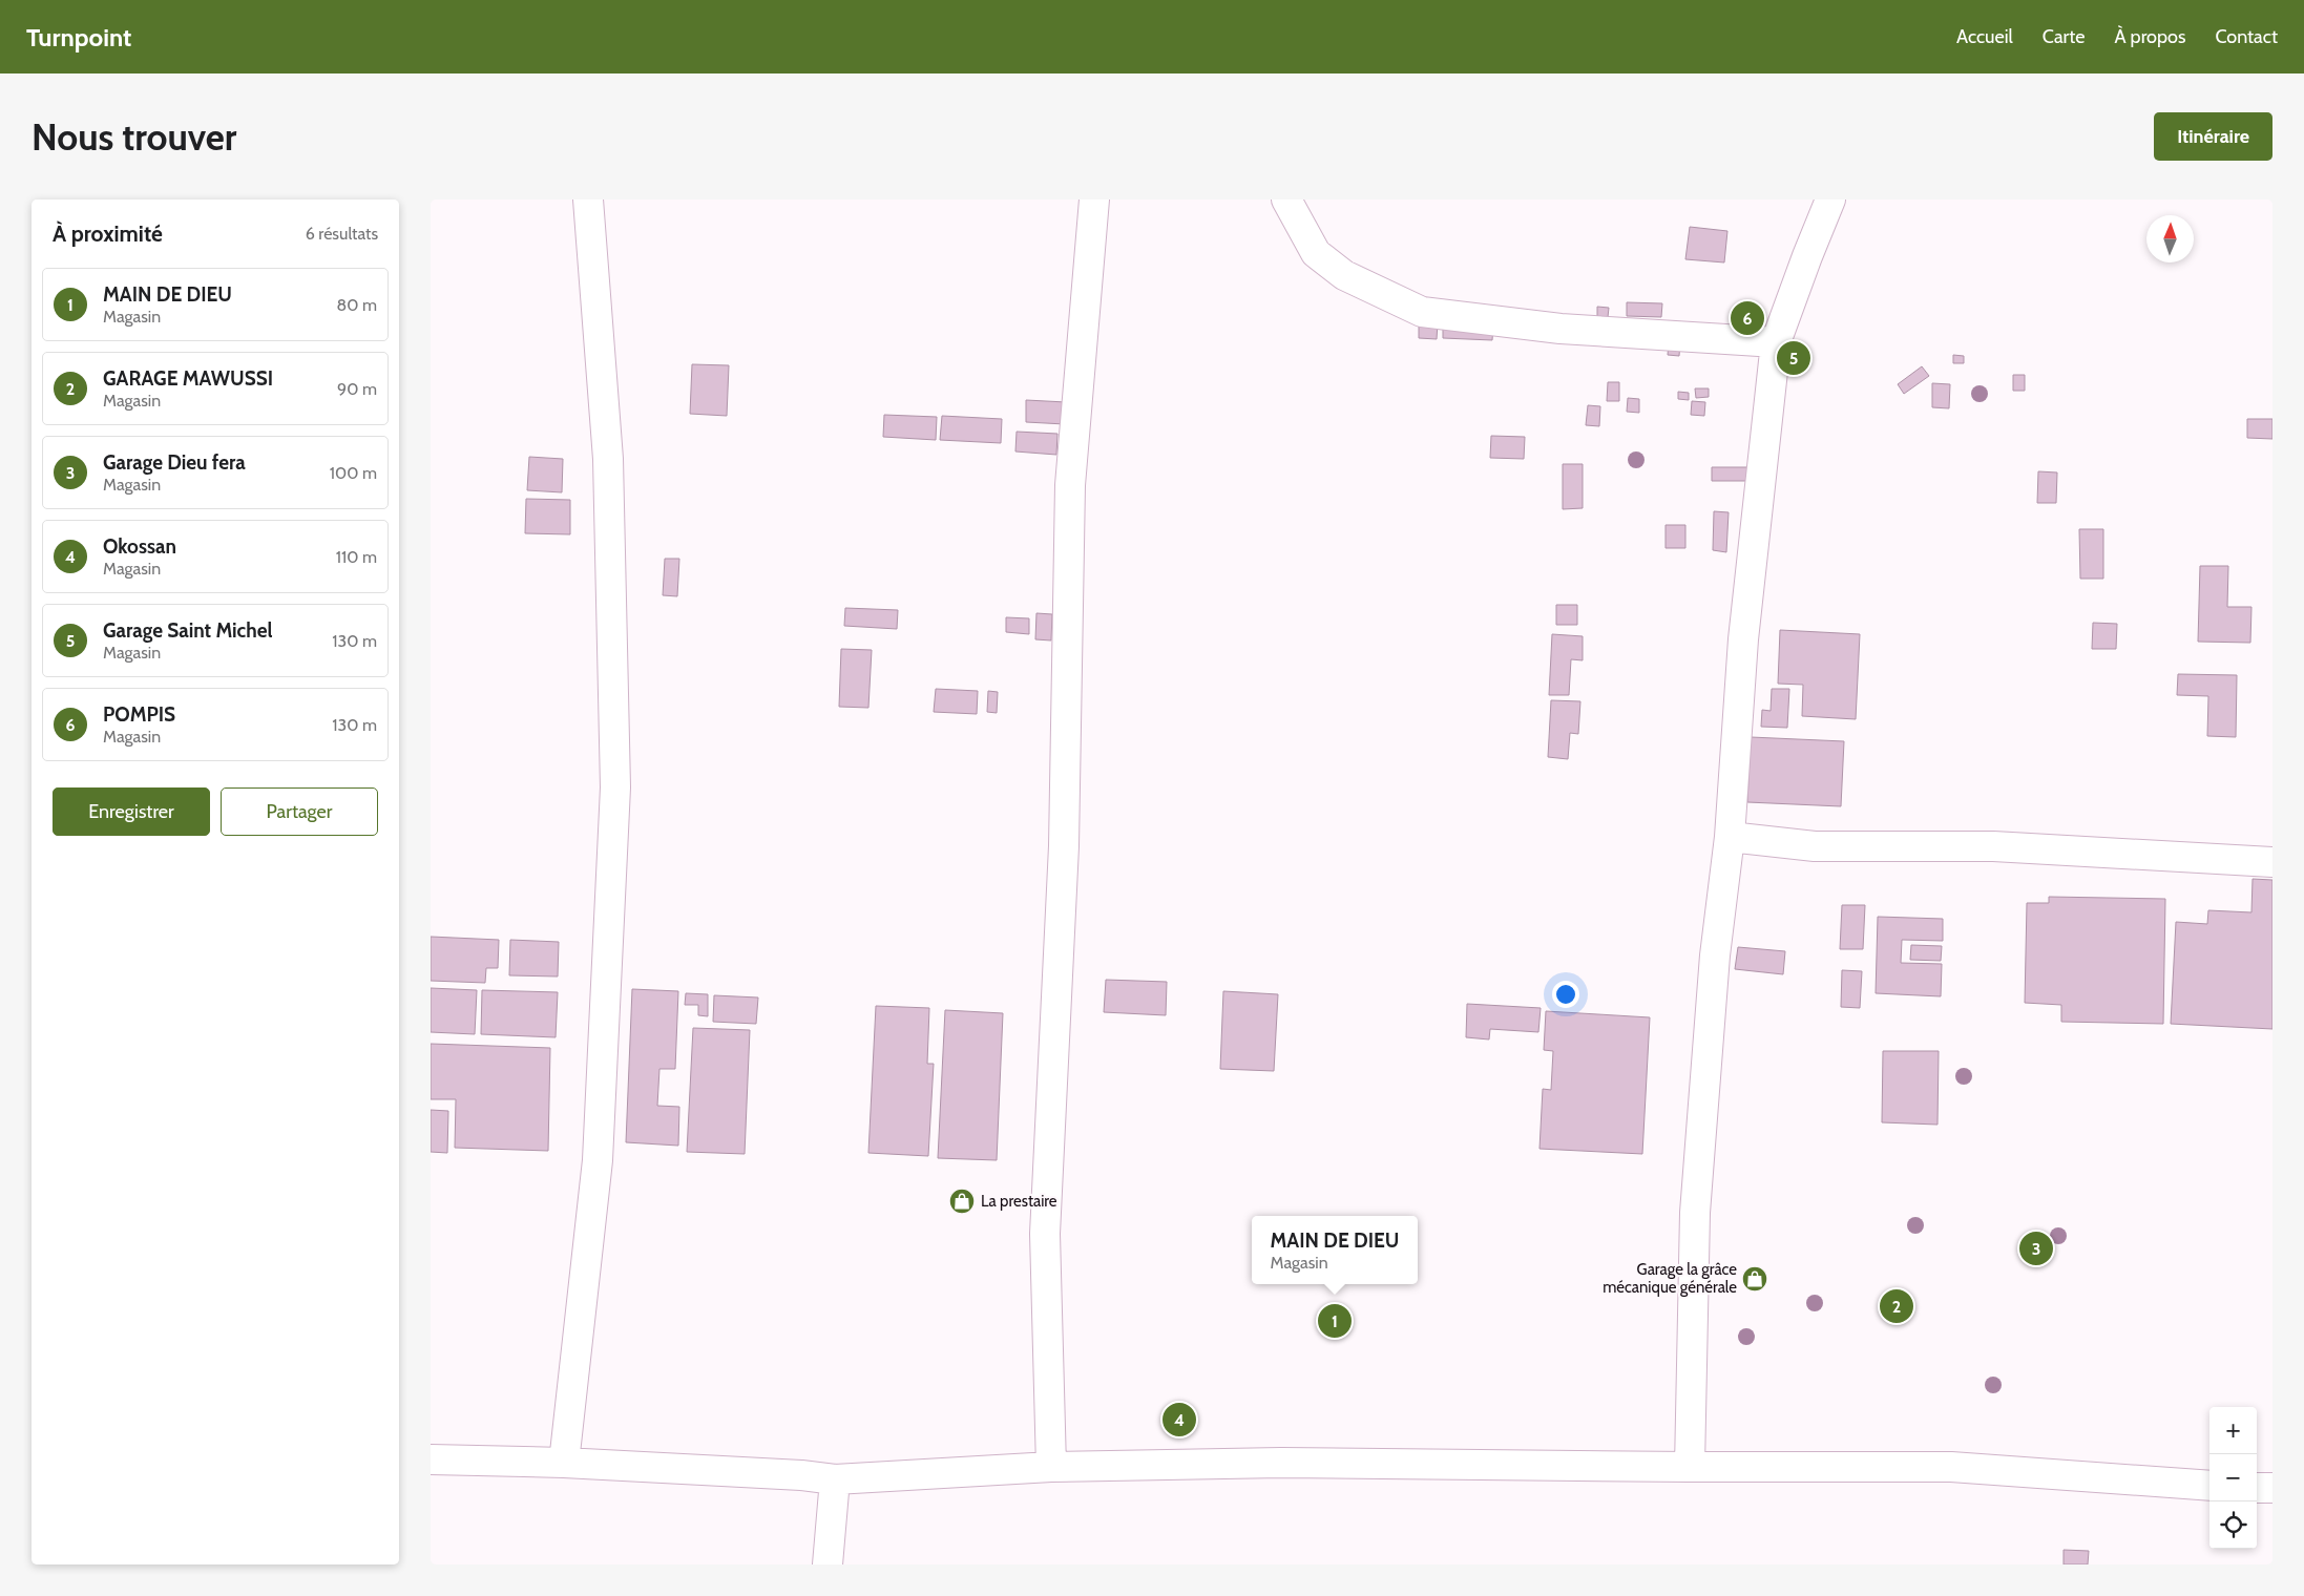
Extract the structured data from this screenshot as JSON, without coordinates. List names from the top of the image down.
{
  "places": {
    "shop": ["La prestaire", "Garage la grâce mécanique générale"]
  },
  "north": "top",
  "page": {
    "header": "Turnpoint",
    "nav": [
      "Accueil",
      "Carte",
      "À propos",
      "Contact"
    ],
    "buttons": [
      "Itinéraire",
      ["Enregistrer", "Partager"]
    ],
    "title": "Nous trouver",
    "heading": ["À proximité", "6 résultats"],
    "list": [
      {
        "mark": "1",
        "name": "MAIN DE DIEU",
        "note": "Magasin",
        "value": "80 m"
      },
      {
        "mark": "2",
        "name": "GARAGE MAWUSSI",
        "note": "Magasin",
        "value": "90 m"
      },
      {
        "mark": "3",
        "name": "Garage Dieu fera",
        "note": "Magasin",
        "value": "100 m"
      },
      {
        "mark": "4",
        "name": "Okossan",
        "note": "Magasin",
        "value": "110 m"
      },
      {
        "mark": "5",
        "name": "Garage Saint Michel",
        "note": "Magasin",
        "value": "130 m"
      },
      {
        "mark": "6",
        "name": "POMPIS",
        "note": "Magasin",
        "value": "130 m"
      }
    ],
    "pins": [
      "6",
      "5",
      "3",
      "2",
      "1",
      "4"
    ],
    "popup": ["MAIN DE DIEU", "Magasin"],
    "map_buttons": ["+", "−"]
  }
}
